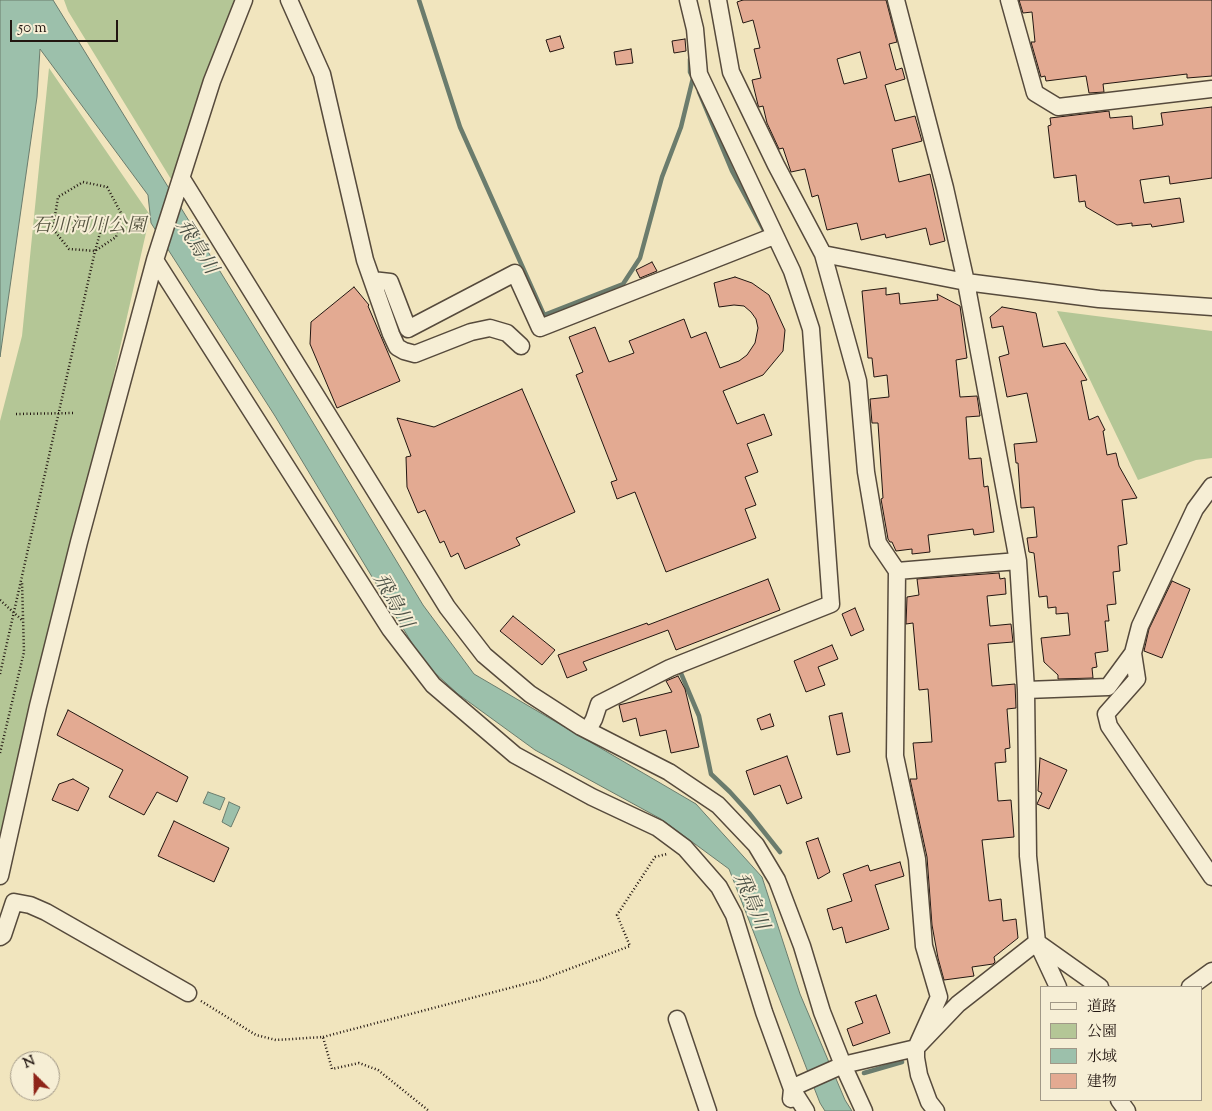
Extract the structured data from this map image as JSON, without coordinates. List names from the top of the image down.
{
  "water": ["飛鳥川"],
  "parks": ["石川河川公園"],
  "legend": [
    "道路",
    "公園",
    "水域",
    "建物"
  ],
  "scale_bar": "50 m",
  "north": "top left"
}
